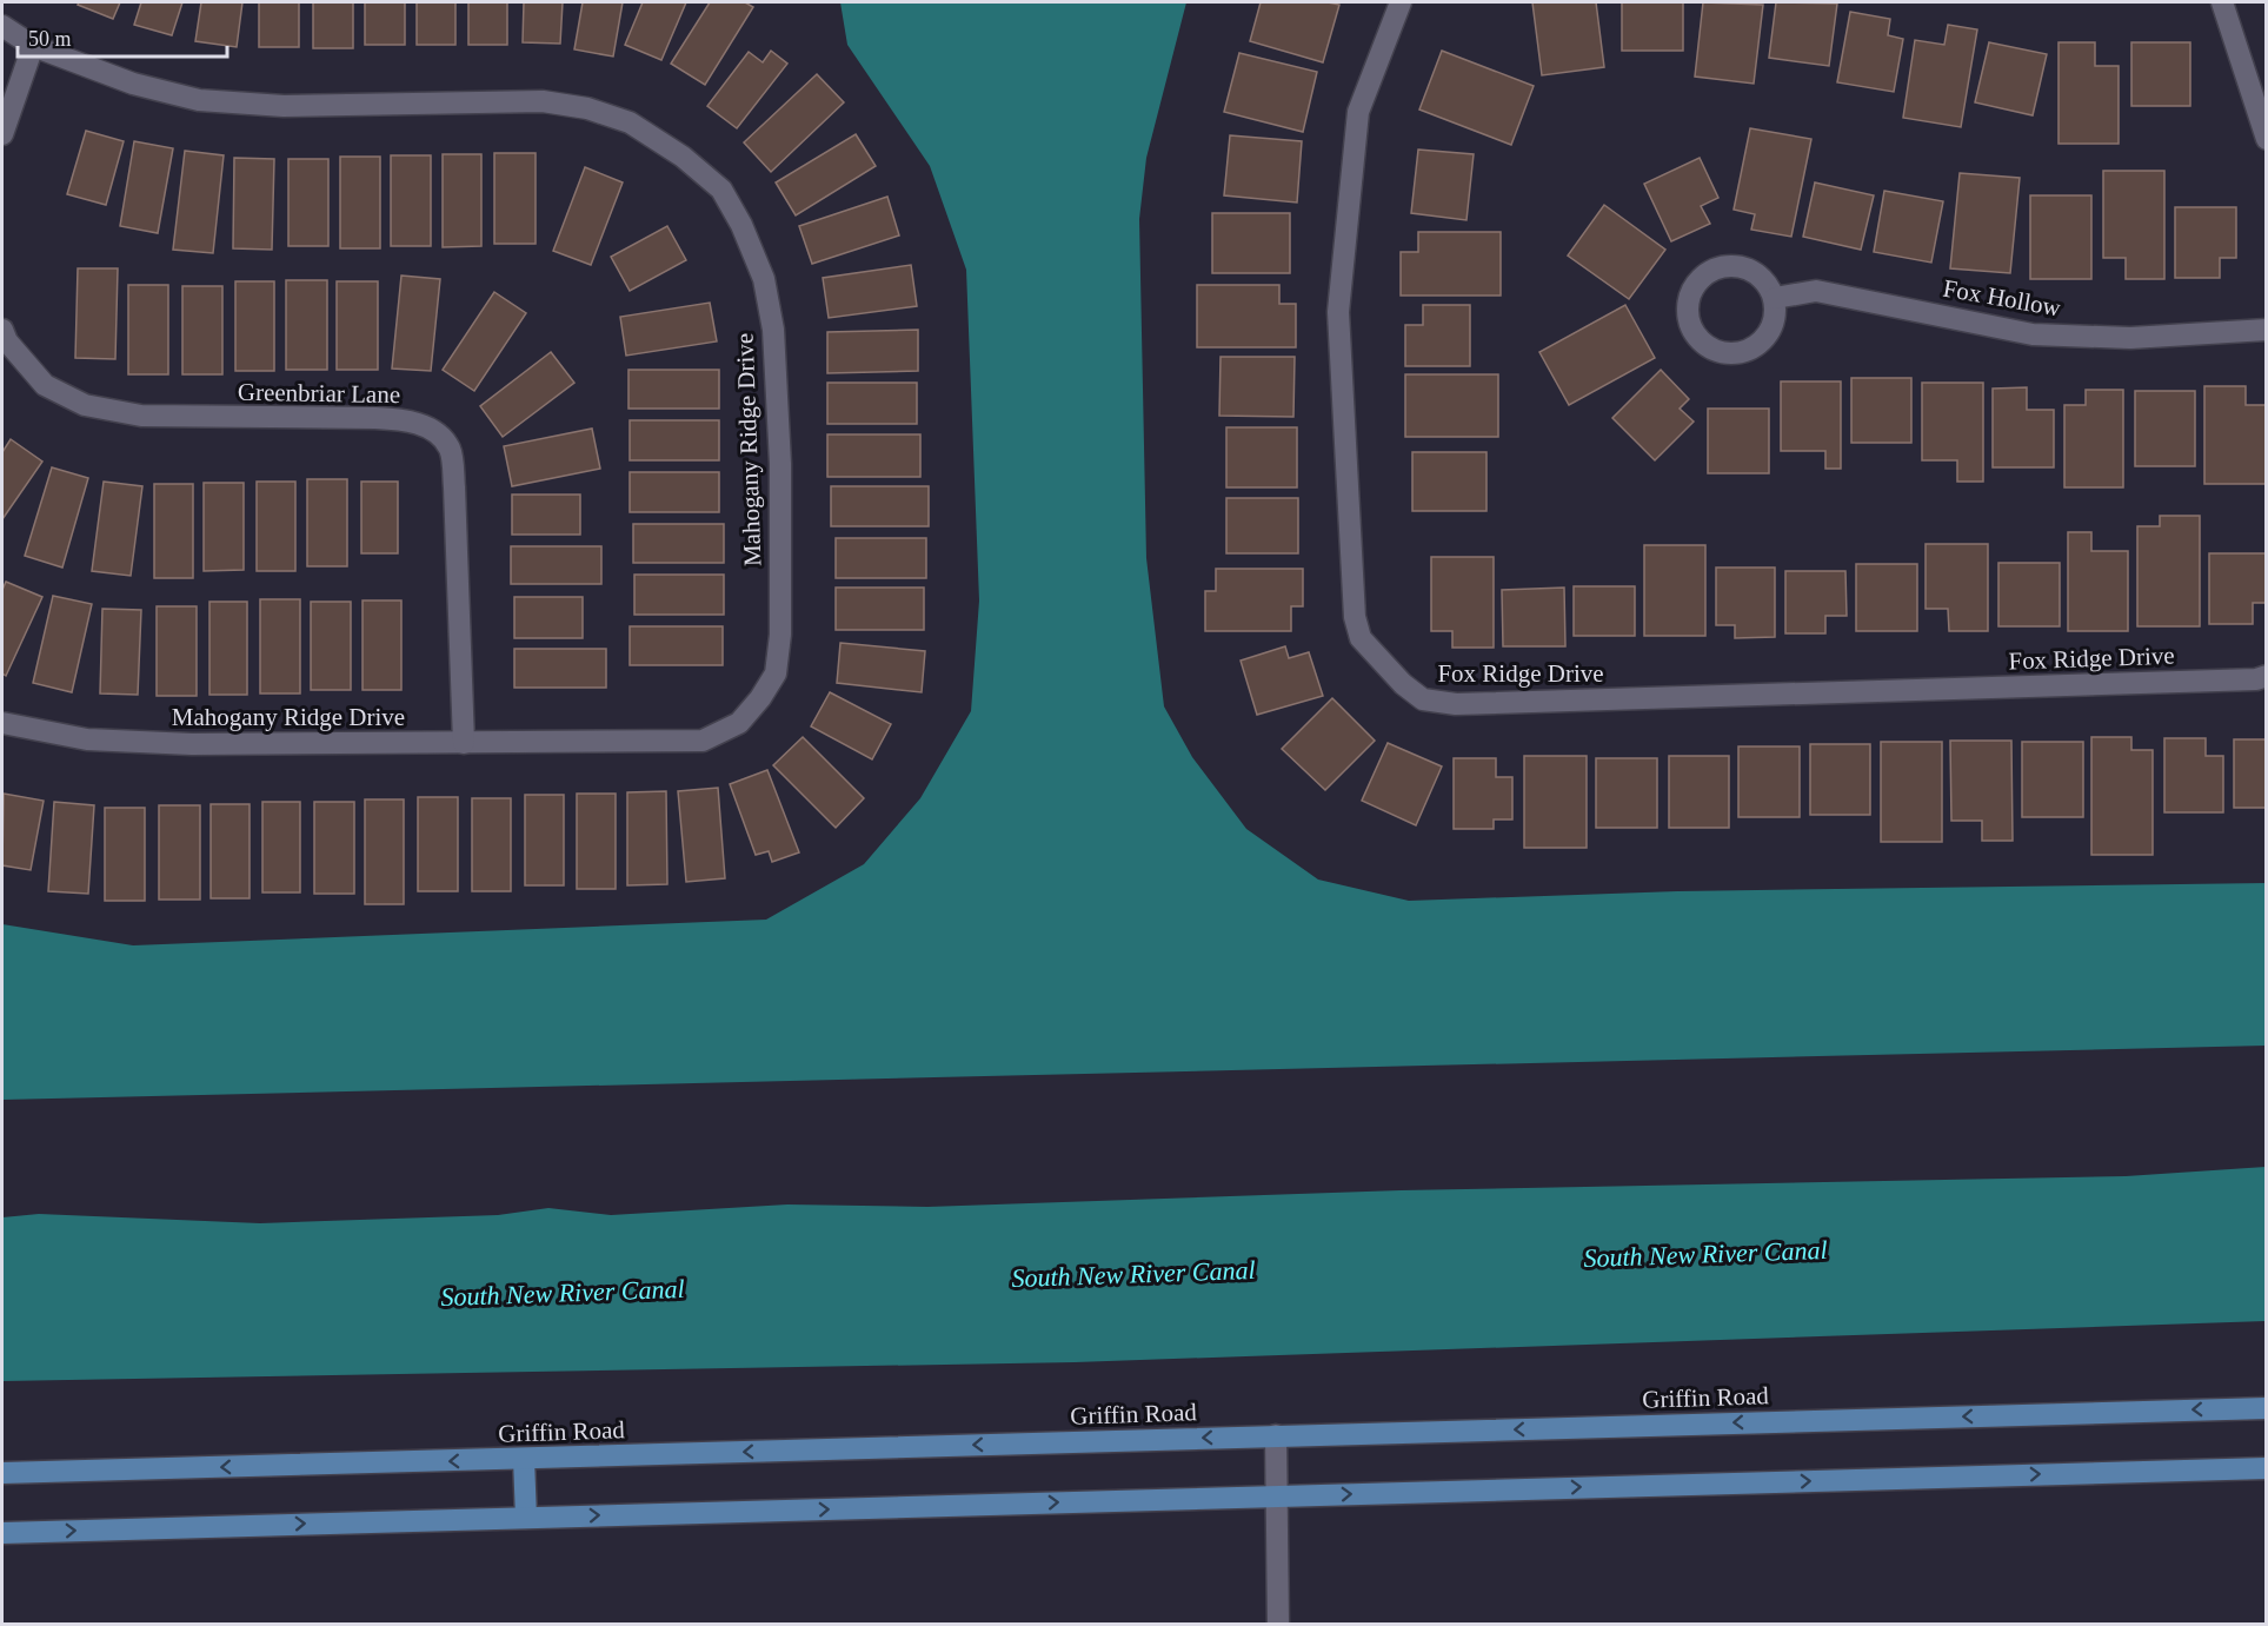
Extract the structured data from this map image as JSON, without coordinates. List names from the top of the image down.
{
  "streets": {
    "main road": ["Griffin Road"],
    "street": [
      "Fox Hollow",
      "Greenbriar Lane",
      "Mahogany Ridge Drive",
      "Fox Ridge Drive"
    ]
  },
  "crossings": [
    ["Greenbriar Lane", "Mahogany Ridge Drive"]
  ],
  "water": ["South New River Canal"],
  "scale_bar": "50 m"
}
